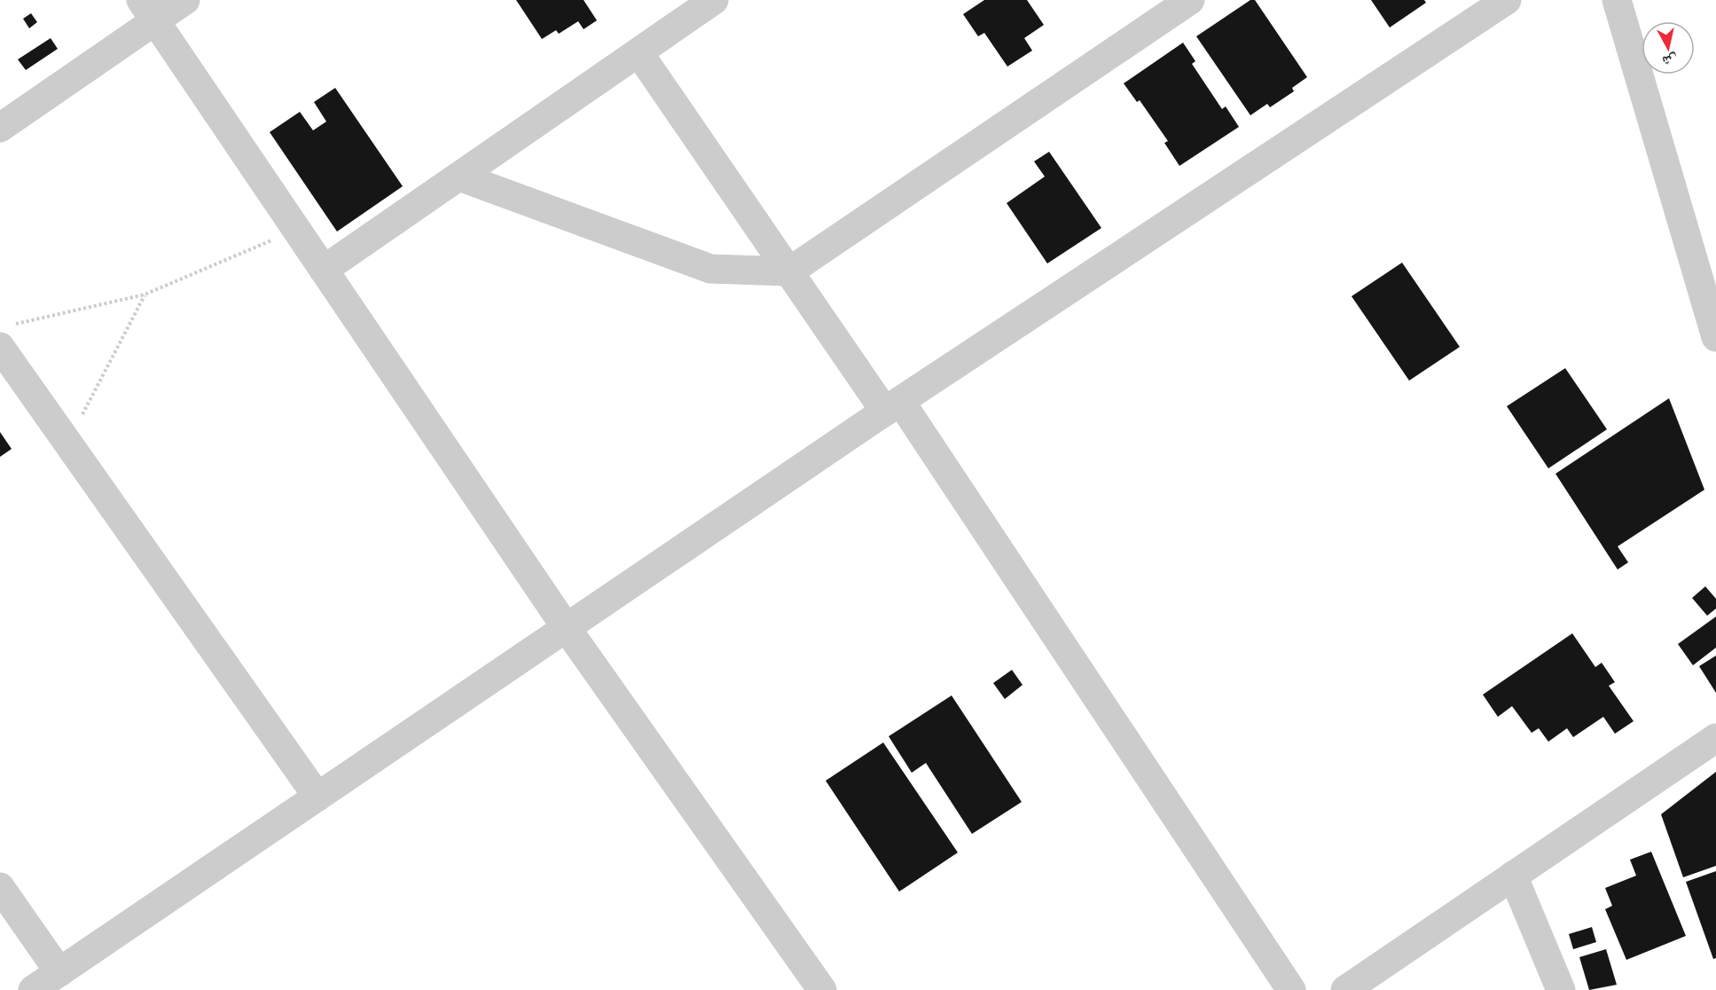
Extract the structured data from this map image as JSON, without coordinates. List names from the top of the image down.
{
  "north": "bottom"
}
